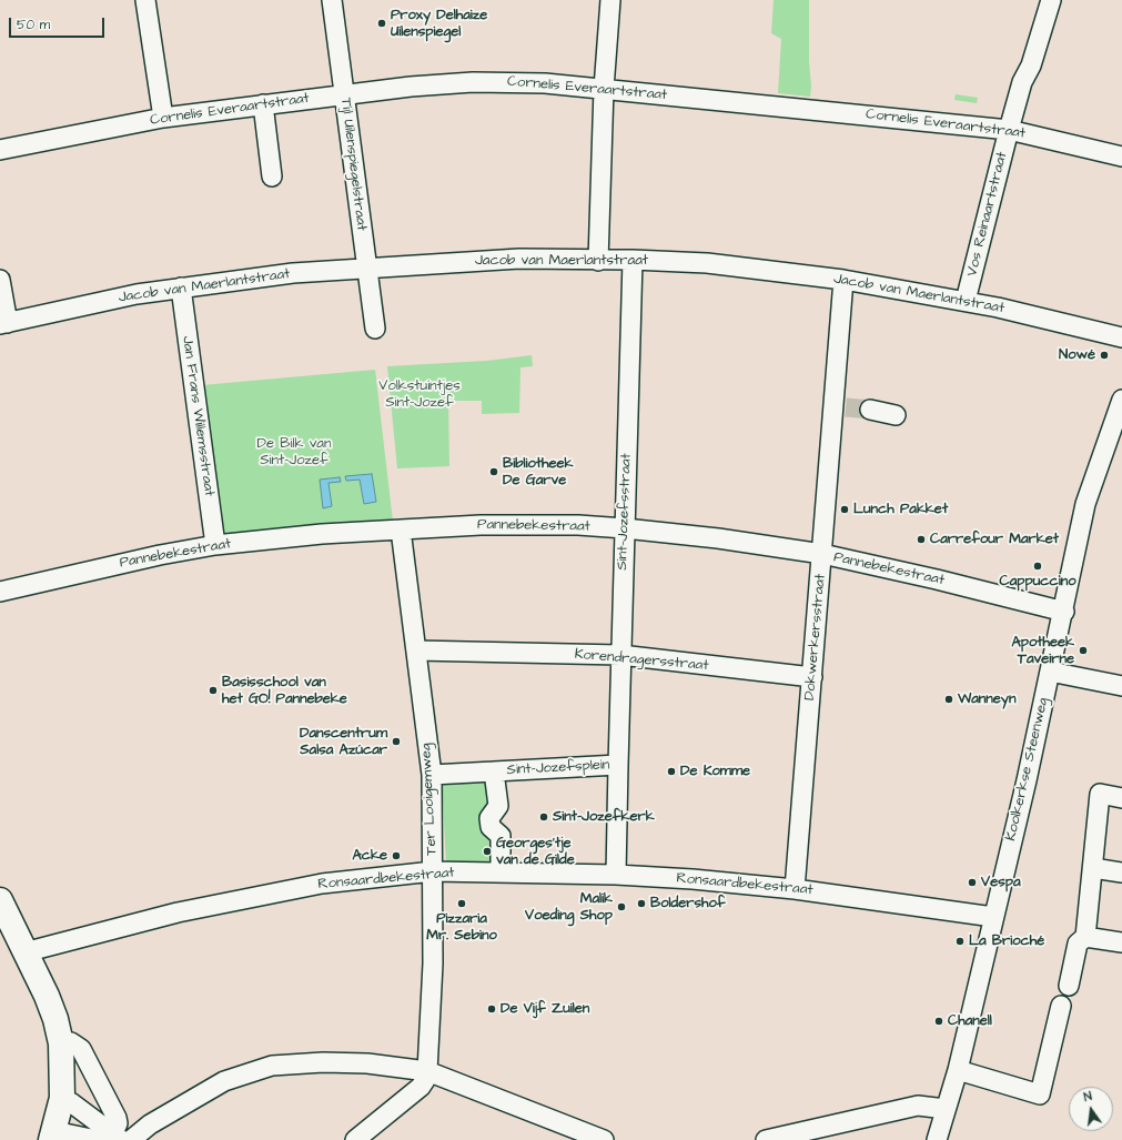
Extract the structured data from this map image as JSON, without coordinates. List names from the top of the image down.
{
  "streets": {
    "street": [
      "Cornelis Everaartstraat",
      "Tijl Uilenspiegelstraat",
      "Vos Reinaartstraat",
      "Jacob van Maerlantstraat",
      "Jan Frans Willemsstraat",
      "Sint-Jozefsstraat",
      "Pannebekestraat",
      "Dokwerkersstraat",
      "Korendragersstraat",
      "Sint-Jozefsplein",
      "Koolkerkse Steenweg",
      "Ter Looigemweg",
      "Ronsaardbekestraat"
    ]
  },
  "crossings": [
    ["Cornelis Everaartstraat", "Tijl Uilenspiegelstraat"],
    ["Cornelis Everaartstraat", "Vos Reinaartstraat"],
    ["Tijl Uilenspiegelstraat", "Jacob van Maerlantstraat"],
    ["Vos Reinaartstraat", "Jacob van Maerlantstraat"],
    ["Jacob van Maerlantstraat", "Jan Frans Willemsstraat"],
    ["Jacob van Maerlantstraat", "Sint-Jozefsstraat"],
    ["Jacob van Maerlantstraat", "Dokwerkersstraat"],
    ["Jan Frans Willemsstraat", "Pannebekestraat"],
    ["Sint-Jozefsstraat", "Pannebekestraat"],
    ["Sint-Jozefsstraat", "Korendragersstraat"],
    ["Sint-Jozefsstraat", "Sint-Jozefsplein"],
    ["Pannebekestraat", "Dokwerkersstraat"],
    ["Pannebekestraat", "Koolkerkse Steenweg"],
    ["Pannebekestraat", "Ter Looigemweg"],
    ["Dokwerkersstraat", "Korendragersstraat"],
    ["Dokwerkersstraat", "Ronsaardbekestraat"],
    ["Korendragersstraat", "Ter Looigemweg"],
    ["Sint-Jozefsplein", "Ter Looigemweg"],
    ["Sint-Jozefsplein", "Ronsaardbekestraat"],
    ["Koolkerkse Steenweg", "Ronsaardbekestraat"],
    ["Ter Looigemweg", "Ronsaardbekestraat"]
  ],
  "parks": ["Volkstuintjes Sint-Jozef", "De Bilk van Sint-Jozef"],
  "places": [
    "Proxy Delhaize Uilenspiegel",
    "Nowé",
    "Bibliotheek De Garve",
    "Lunch Pakket",
    "Carrefour Market",
    "Cappuccino",
    "Apotheek Taveirne",
    "Basisschool van het GO! Pannebeke",
    "Wanneyn",
    "Danscentrum Salsa Azúcar",
    "De Komme",
    "Sint-Jozefkerk",
    "Georges'tje van de Gilde",
    "Acke",
    "Vespa",
    "Pizzaria Mr. Sebino",
    "Boldershof",
    "Malik Voeding Shop",
    "La Brioché",
    "De Vijf Zuilen",
    "Chanell"
  ],
  "scale_bar": "50 m",
  "north": "top"
}
